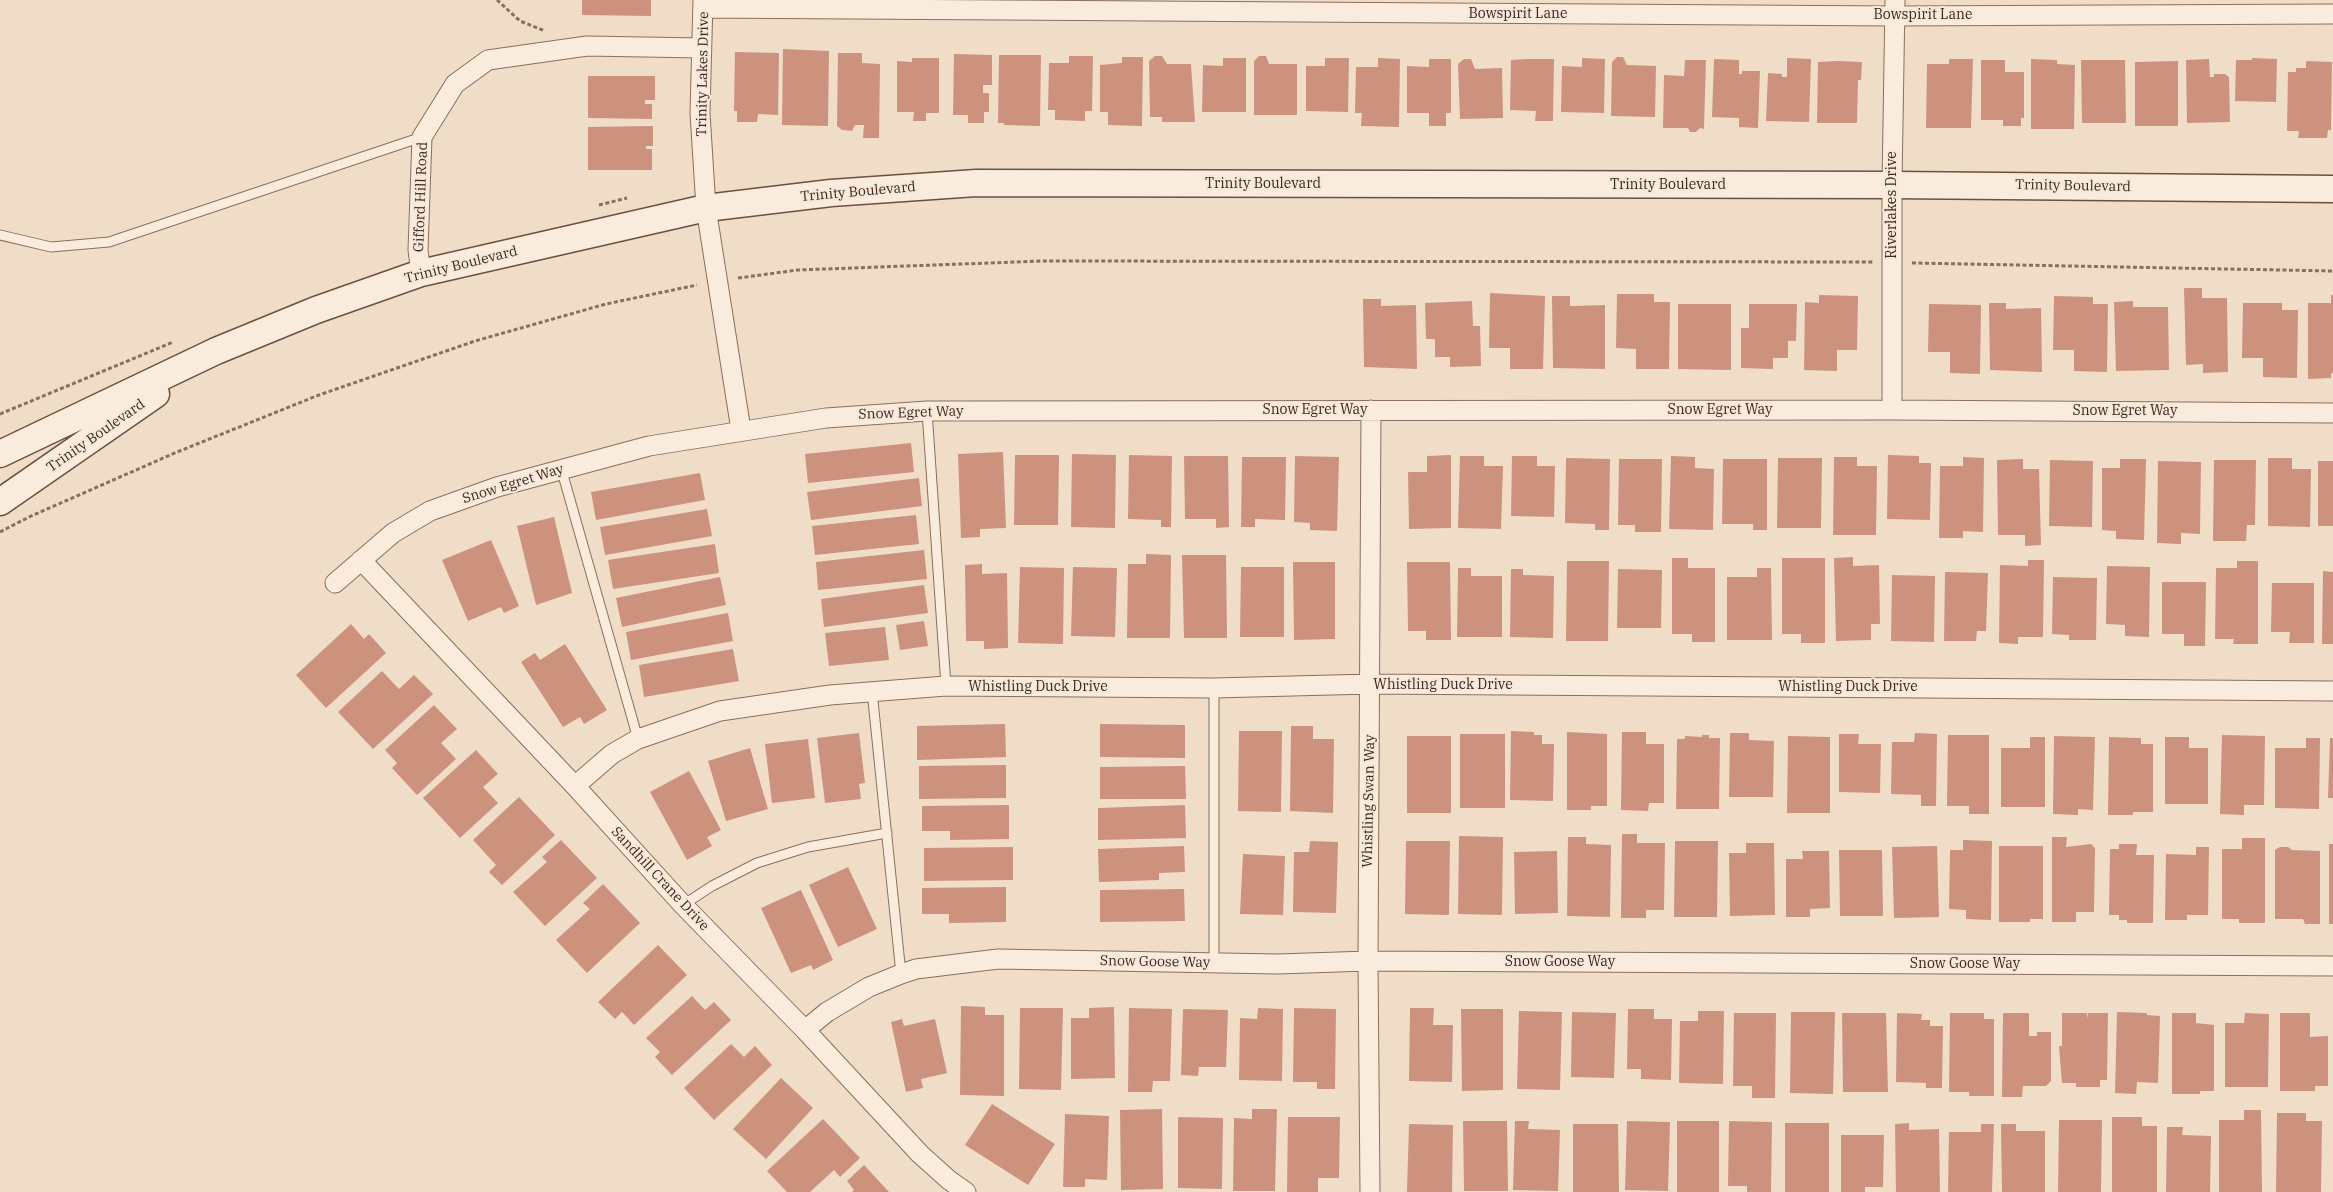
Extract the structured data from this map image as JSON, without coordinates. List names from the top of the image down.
{
  "streets": {
    "main road": ["Trinity Boulevard"],
    "street": [
      "Bowspirit Lane",
      "Trinity Lakes Drive",
      "Gifford Hill Road",
      "Riverlakes Drive",
      "Snow Egret Way",
      "Whistling Duck Drive",
      "Whistling Swan Way",
      "Sandhill Crane Drive",
      "Snow Goose Way"
    ]
  },
  "crossings": [
    ["Bowspirit Lane", "Trinity Lakes Drive"],
    ["Bowspirit Lane", "Riverlakes Drive"],
    ["Trinity Lakes Drive", "Trinity Boulevard"],
    ["Trinity Lakes Drive", "Gifford Hill Road"],
    ["Trinity Lakes Drive", "Snow Egret Way"],
    ["Trinity Boulevard", "Gifford Hill Road"],
    ["Trinity Boulevard", "Riverlakes Drive"],
    ["Riverlakes Drive", "Snow Egret Way"],
    ["Snow Egret Way", "Whistling Swan Way"],
    ["Snow Egret Way", "Sandhill Crane Drive"],
    ["Whistling Duck Drive", "Whistling Swan Way"],
    ["Whistling Duck Drive", "Sandhill Crane Drive"],
    ["Whistling Swan Way", "Snow Goose Way"],
    ["Sandhill Crane Drive", "Snow Goose Way"]
  ]
}
